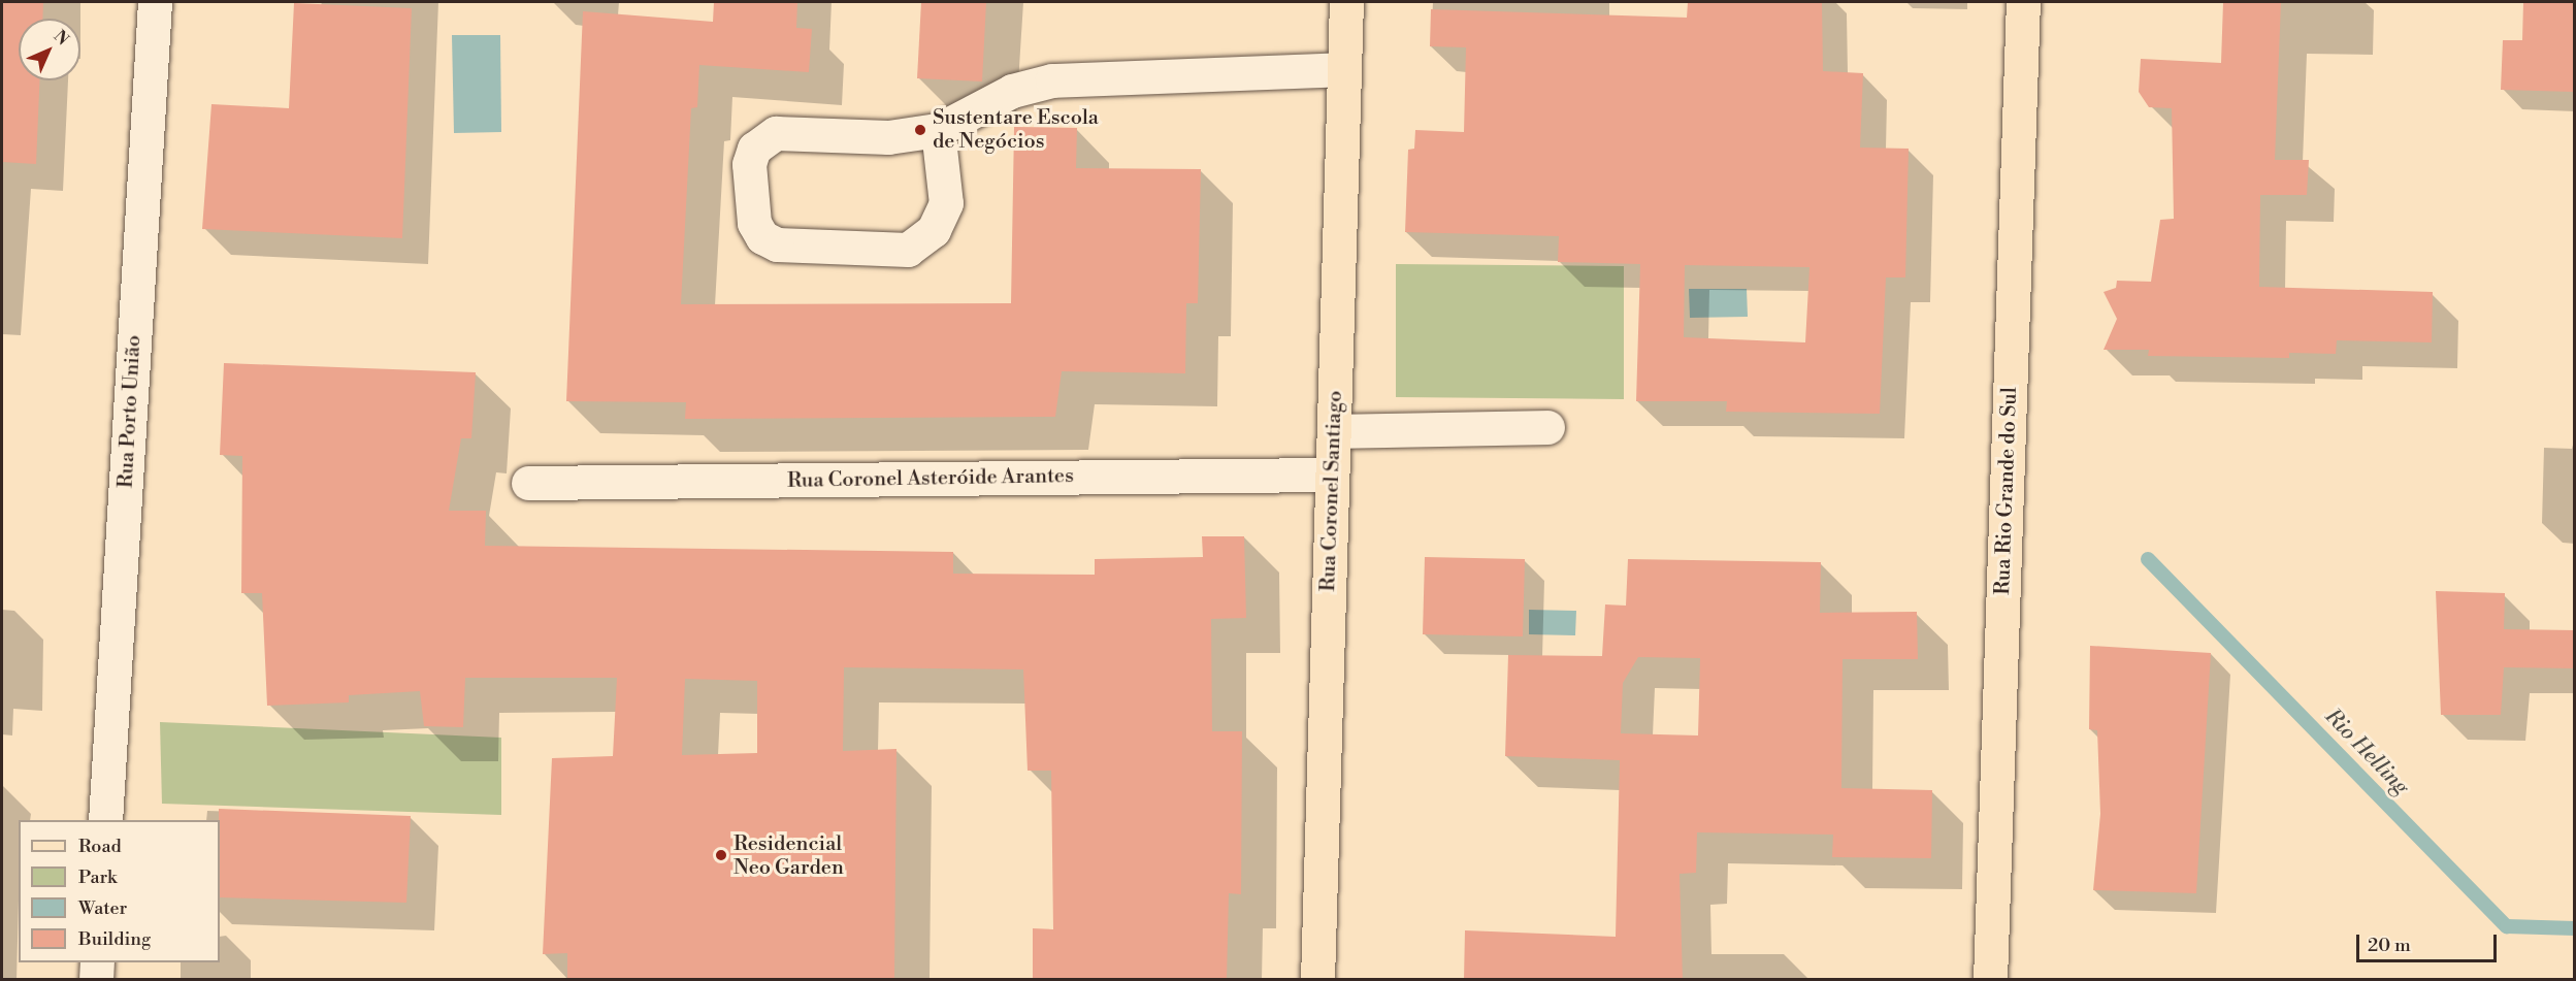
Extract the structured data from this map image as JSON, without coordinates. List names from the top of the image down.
{
  "streets": {
    "main road": ["Rua Coronel Santiago", "Rua Rio Grande do Sul"],
    "street": ["Rua Porto União", "Rua Coronel Asteróide Arantes"]
  },
  "crossings": [
    ["Rua Coronel Asteróide Arantes", "Rua Coronel Santiago"]
  ],
  "water": ["Rio Helling"],
  "places": ["Sustentare Escola de Negócios", "Residencial Neo Garden"],
  "legend": [
    "Road",
    "Park",
    "Water",
    "Building"
  ],
  "scale_bar": "20 m",
  "north": "top right"
}
